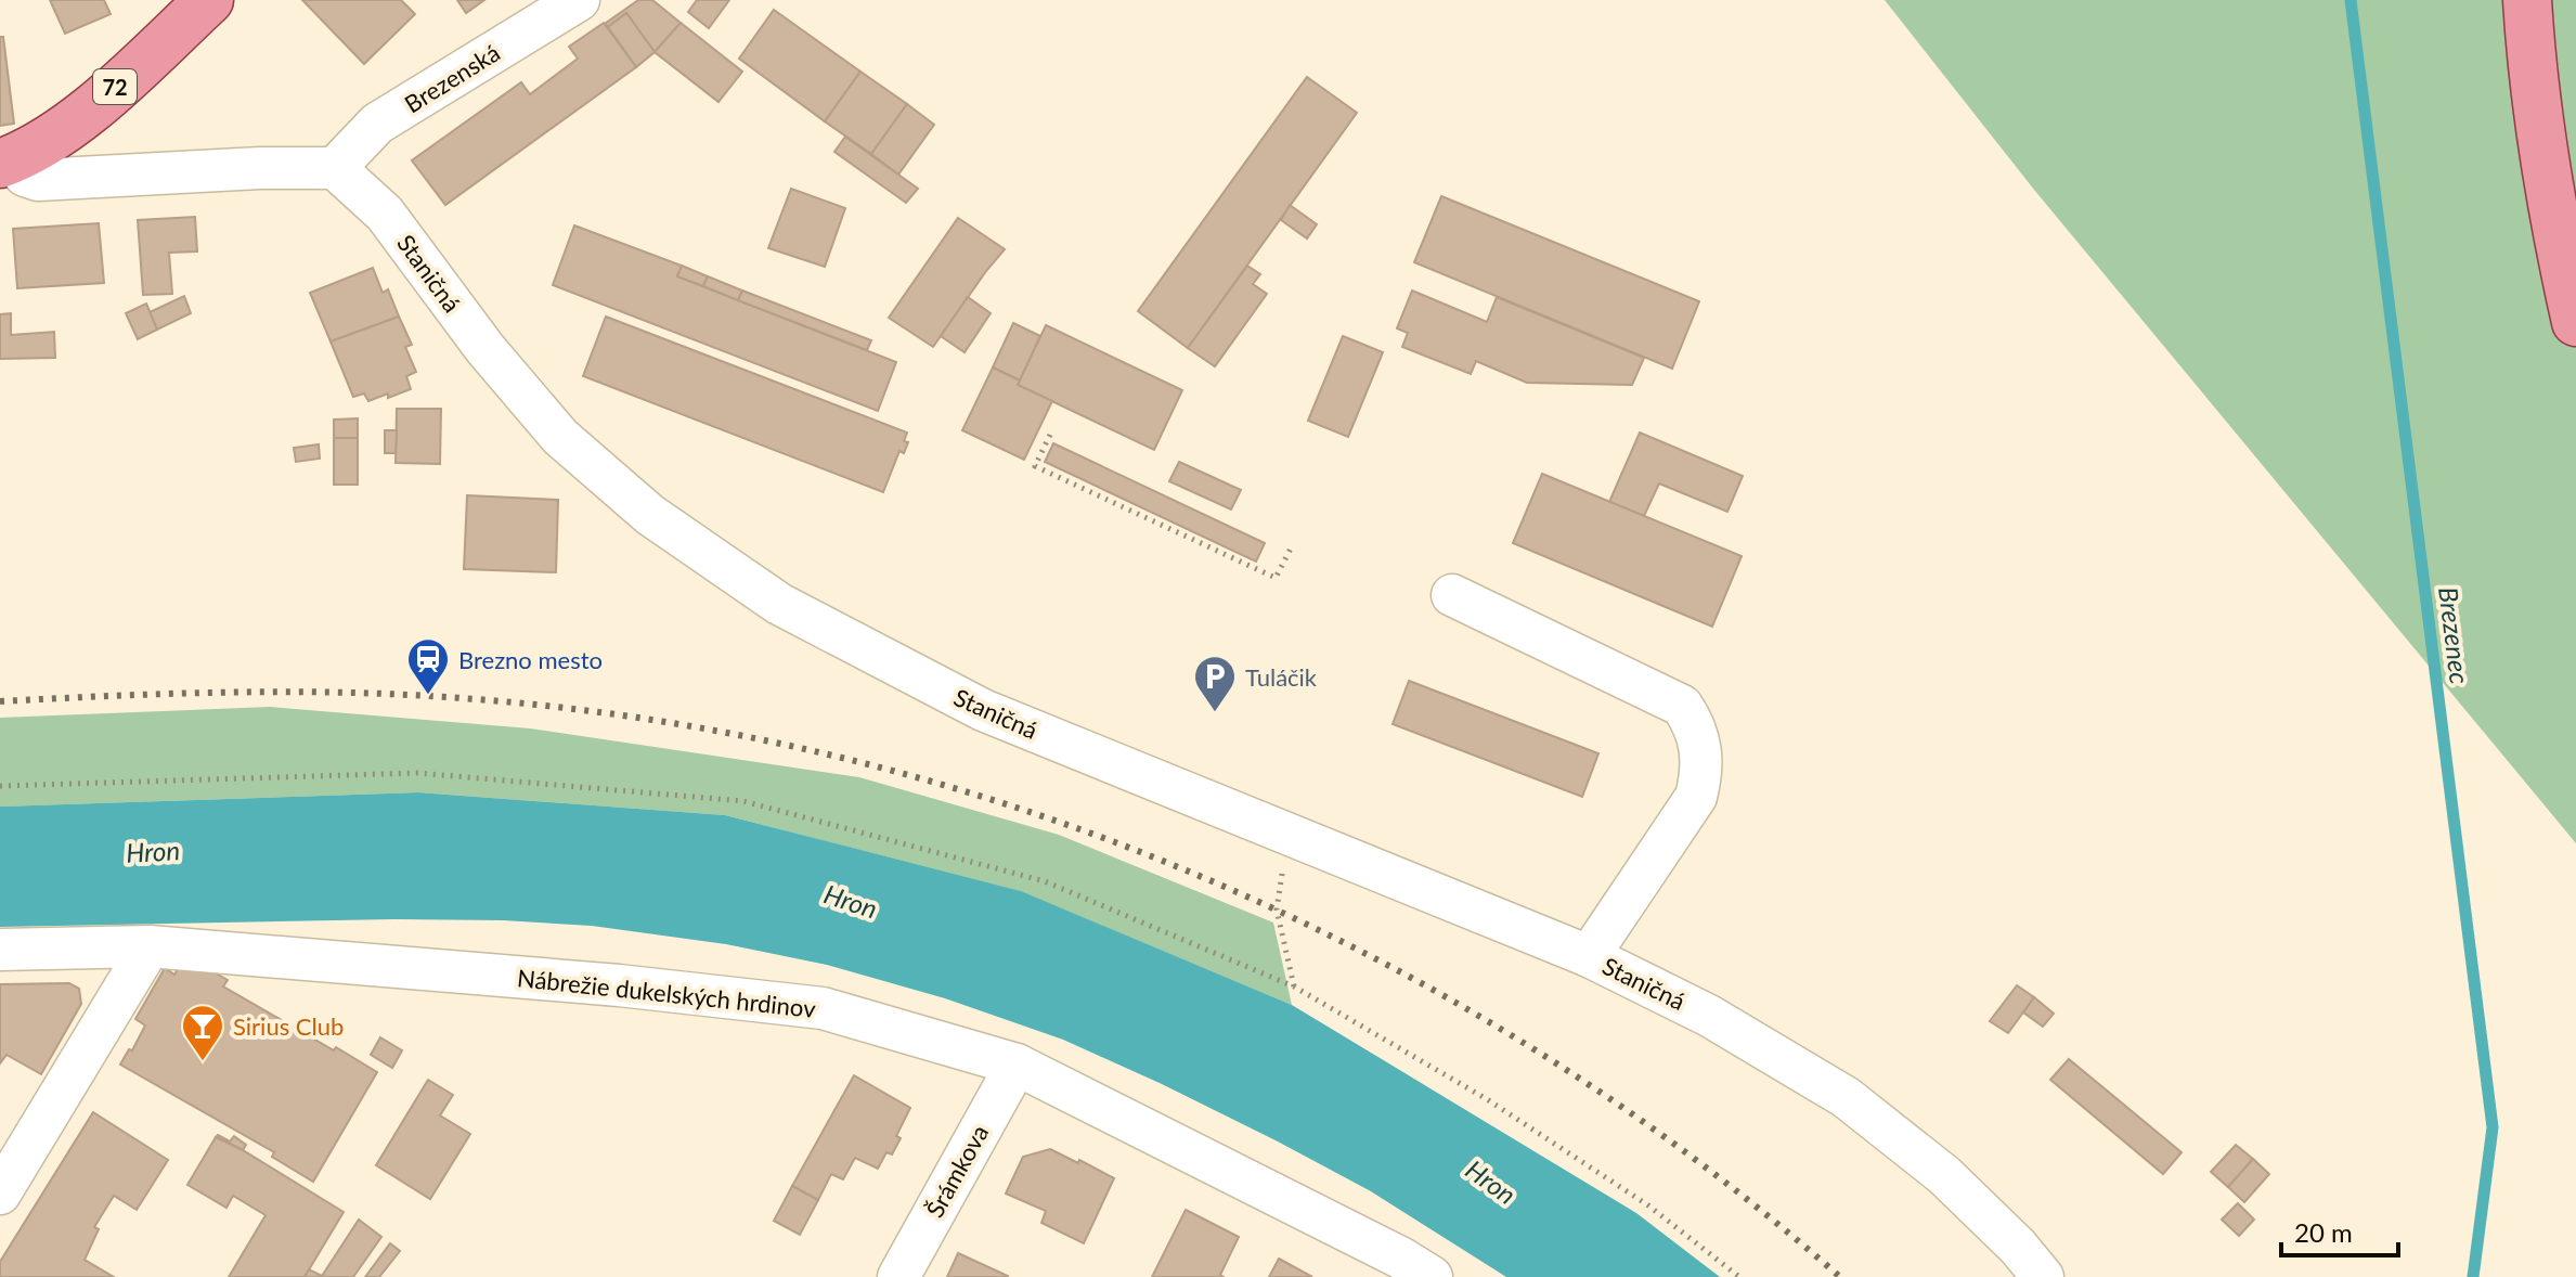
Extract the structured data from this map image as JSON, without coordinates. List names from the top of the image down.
{
  "streets": {
    "main road": ["72"],
    "street": [
      "Brezenská",
      "Staničná",
      "Nábrežie dukelských hrdinov",
      "Šrámkova"
    ]
  },
  "crossings": [
    ["Brezenská", "Staničná"],
    ["Nábrežie dukelských hrdinov", "Šrámkova"]
  ],
  "water": ["Brezenec", "Hron"],
  "places": {
    "station": ["Brezno mesto"],
    "parking": ["Tuláčik"],
    "bar": ["Sirius Club"]
  },
  "scale_bar": "20 m"
}
